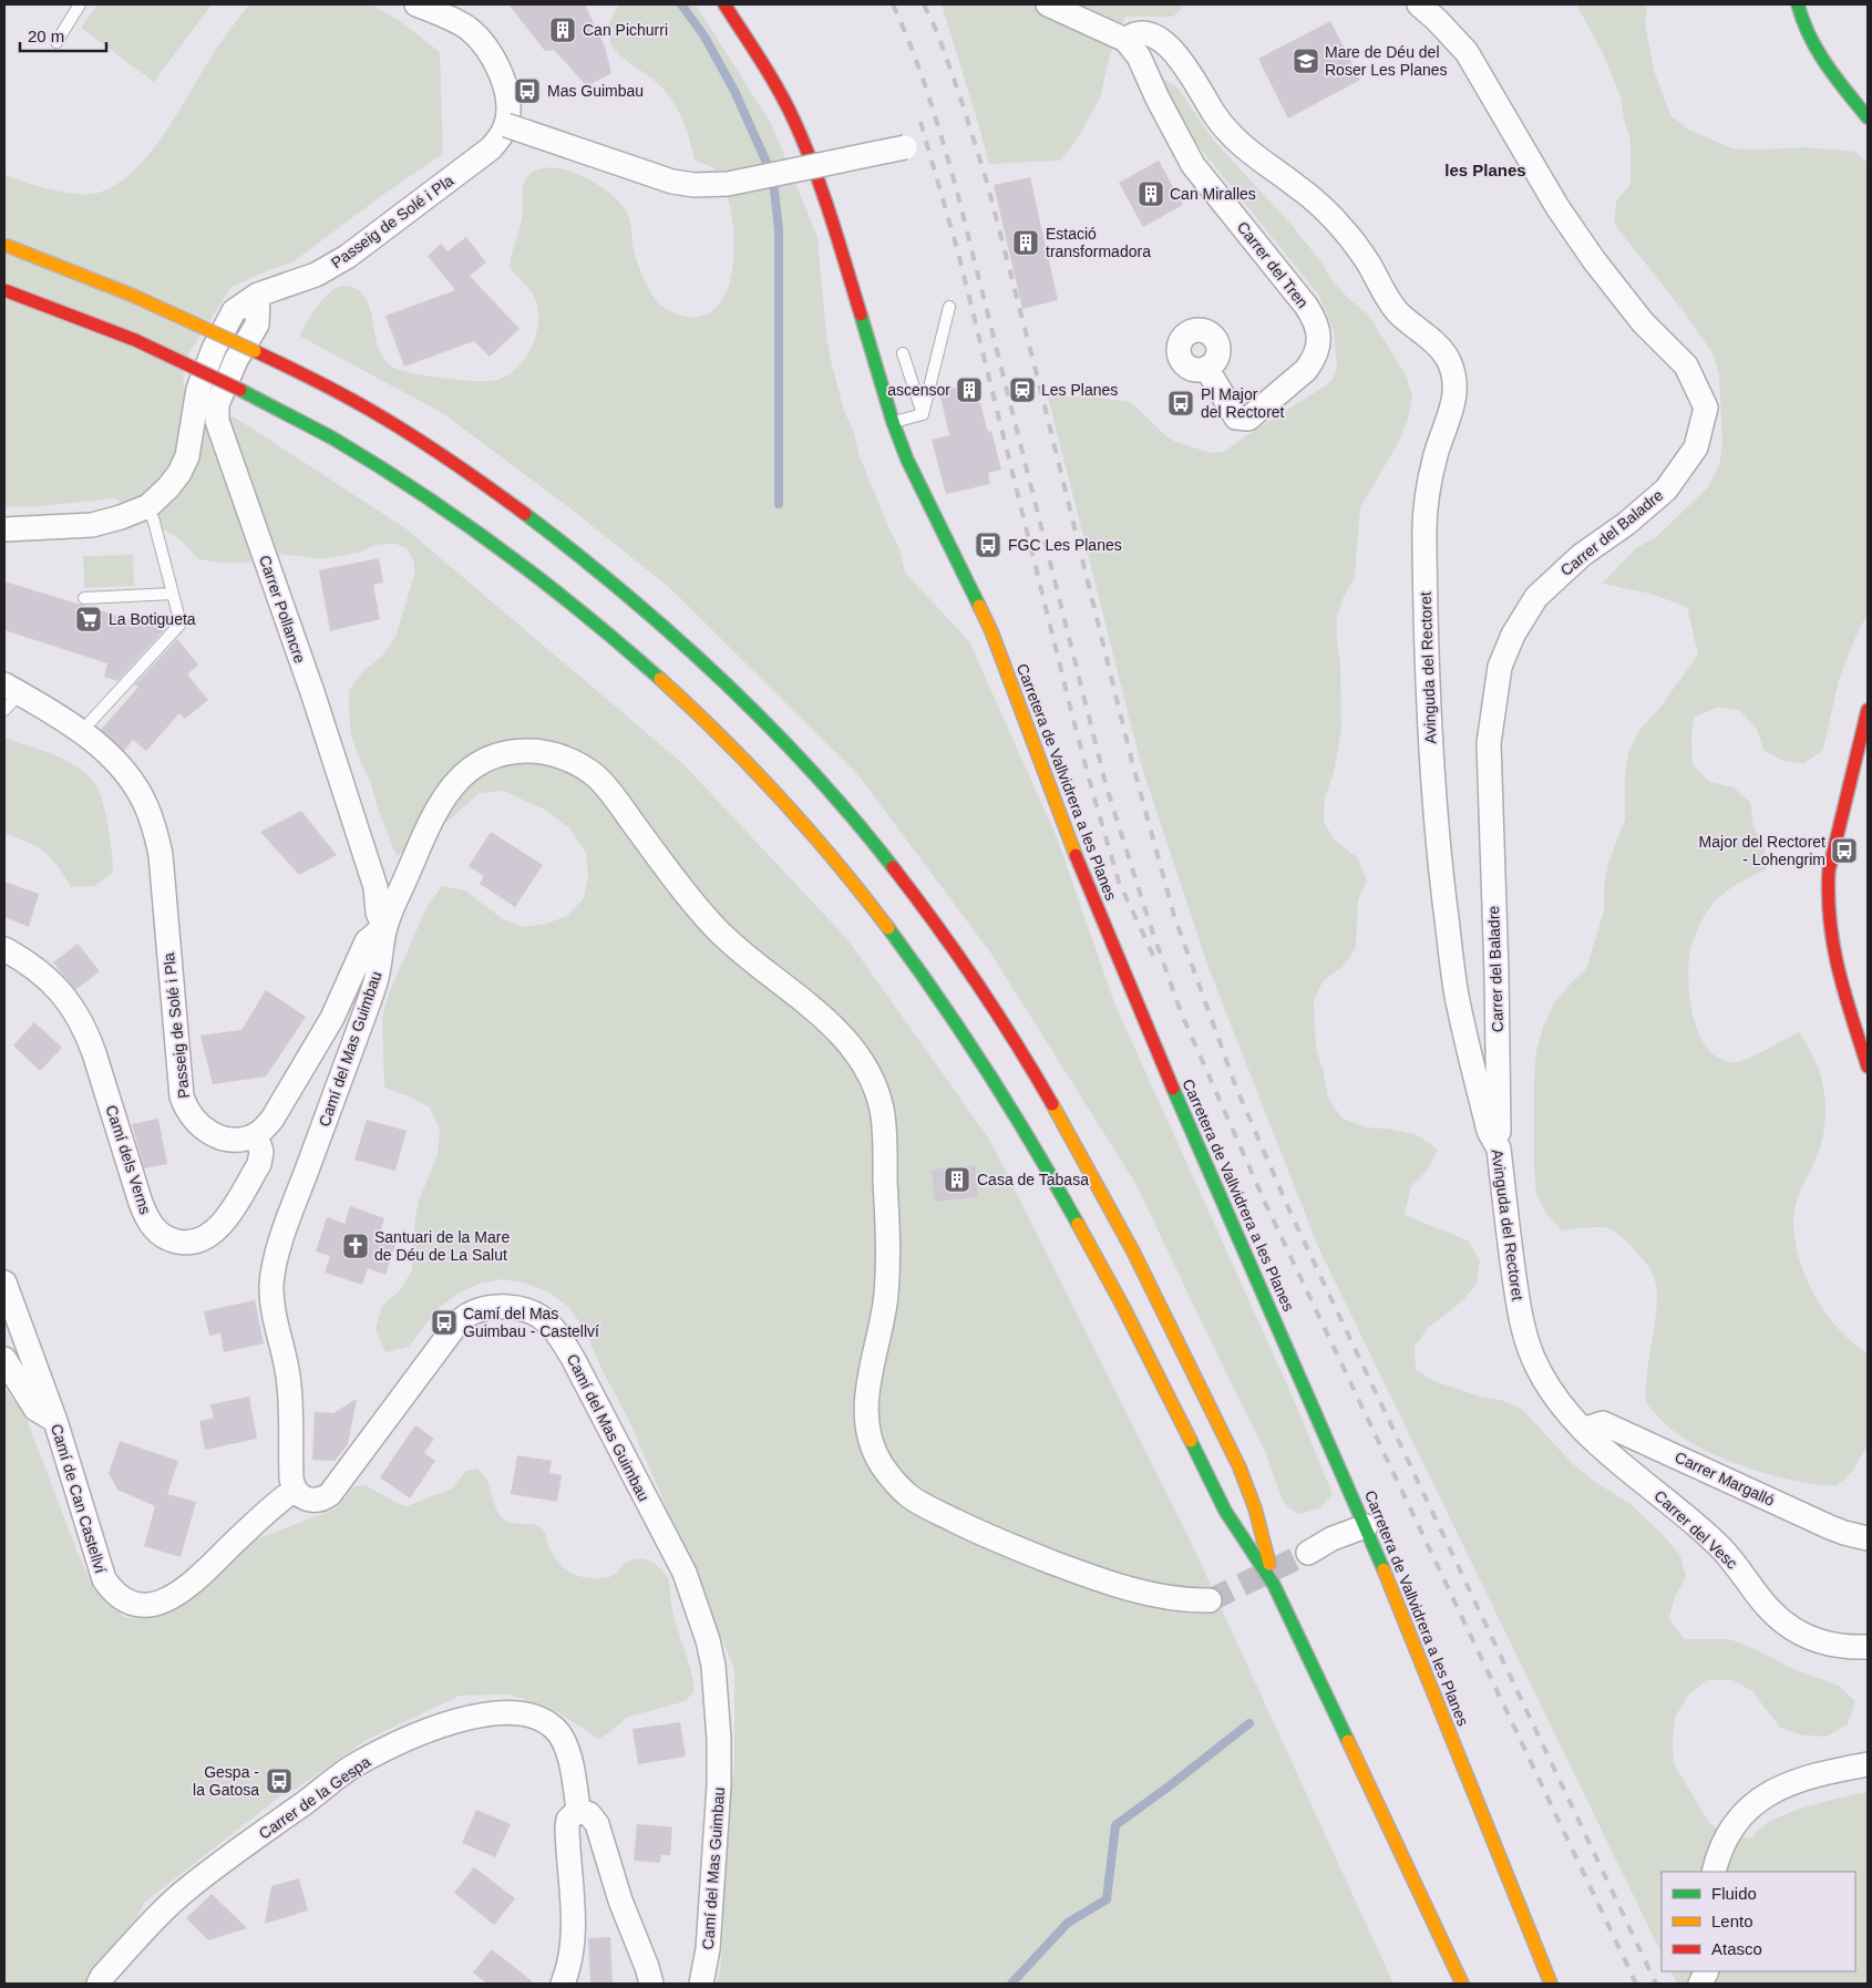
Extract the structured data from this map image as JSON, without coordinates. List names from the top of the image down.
{
  "streets": {
    "main road": ["Carretera de Vallvidrera a les Planes"],
    "street": [
      "Passeig de Solé i Pla",
      "Carrer del Tren",
      "Carrer del Baladre",
      "Carrer Pollancre",
      "Avinguda del Rectoret",
      "Camí del Mas Guimbau",
      "Camí dels Verns",
      "Carrer Margalló",
      "Camí de Can Castellví",
      "Carrer del Vesc",
      "Carrer de la Gespa"
    ]
  },
  "crossings": [
    ["Passeig de Solé i Pla", "Carrer Pollancre"],
    ["Passeig de Solé i Pla", "Camí dels Verns"],
    ["Carrer del Tren", "Avinguda del Rectoret"],
    ["Carrer del Baladre", "Avinguda del Rectoret"],
    ["Carrer Pollancre", "Camí del Mas Guimbau"],
    ["Avinguda del Rectoret", "Carrer Margalló"],
    ["Avinguda del Rectoret", "Carrer del Vesc"],
    ["Camí del Mas Guimbau", "Camí de Can Castellví"],
    ["Carrer Margalló", "Carrer del Vesc"]
  ],
  "districts": ["les Planes"],
  "places": {
    "building": [
      "Can Pichurri",
      "Can Miralles",
      "Estació transformadora",
      "ascensor",
      "Casa de Tabasa"
    ],
    "school or university": ["Mare de Déu del Roser Les Planes"],
    "bus stop": [
      "Mas Guimbau",
      "Pl Major del Rectoret",
      "FGC Les Planes",
      "Major del Rectoret - Lohengrim",
      "Camí del Mas Guimbau - Castellví",
      "Gespa - la Gatosa"
    ],
    "station": ["Les Planes"],
    "supermarket": ["La Botigueta"],
    "church": ["Santuari de la Mare de Déu de La Salut"]
  },
  "legend": ["Fluido", "Lento", "Atasco"],
  "scale_bar": "20 m"
}
